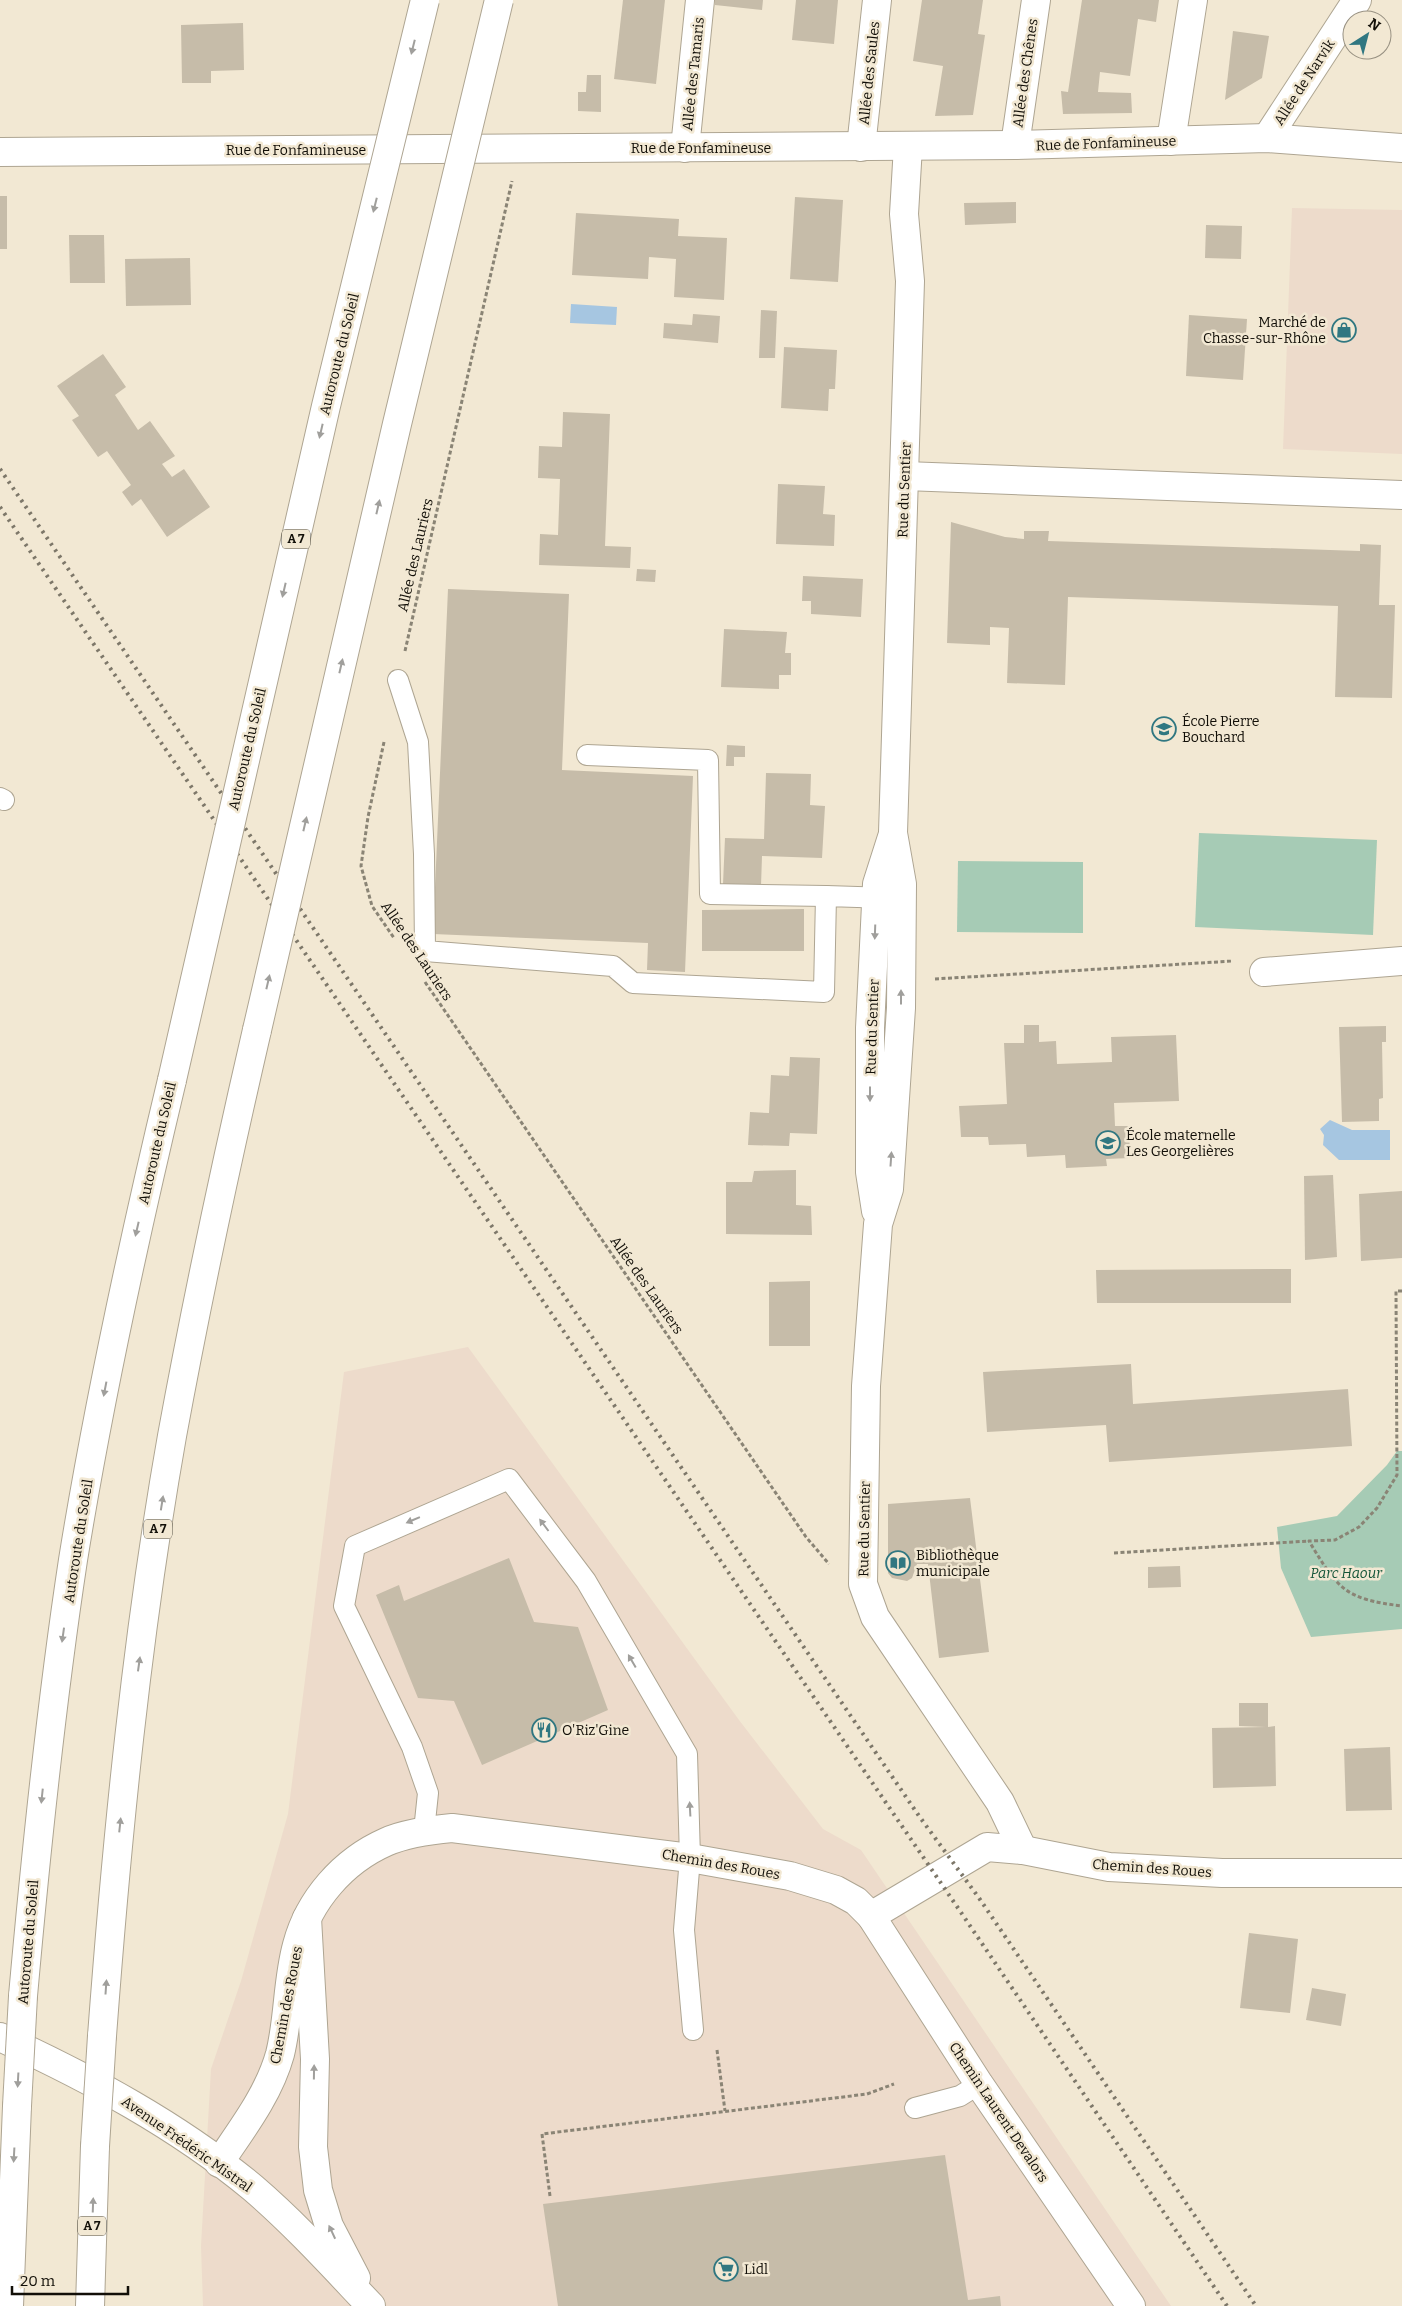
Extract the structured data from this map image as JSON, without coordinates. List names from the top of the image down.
{
  "streets": {
    "main road": [
      "Allée des Saules",
      "Allée des Chênes",
      "Allée des Tamaris",
      "Allée de Narvik",
      "Rue de Fonfamineuse",
      "Autoroute du Soleil",
      "Rue du Sentier",
      "A 7",
      "Chemin des Roues",
      "Chemin Laurent Devalors",
      "Avenue Frédéric Mistral"
    ],
    "path": ["Allée des Lauriers"]
  },
  "crossings": [
    ["Allée des Saules", "Rue de Fonfamineuse"],
    ["Allée des Chênes", "Rue de Fonfamineuse"],
    ["Allée des Tamaris", "Rue de Fonfamineuse"],
    ["Allée de Narvik", "Rue de Fonfamineuse"],
    ["Rue de Fonfamineuse", "Rue du Sentier"],
    ["Rue de Fonfamineuse", "Allée des Lauriers"],
    ["Rue du Sentier", "Chemin des Roues"],
    ["Chemin des Roues", "Chemin Laurent Devalors"],
    ["Chemin des Roues", "Avenue Frédéric Mistral"]
  ],
  "parks": ["Parc Haour"],
  "places": {
    "shop": ["Marché de Chasse-sur-Rhône"],
    "school or university": ["École Pierre Bouchard", "École maternelle Les Georgelières"],
    "library": ["Bibliothèque municipale"],
    "restaurant": ["O'Riz'Gine"],
    "supermarket": ["Lidl"]
  },
  "scale_bar": "20 m",
  "north": "top right"
}
